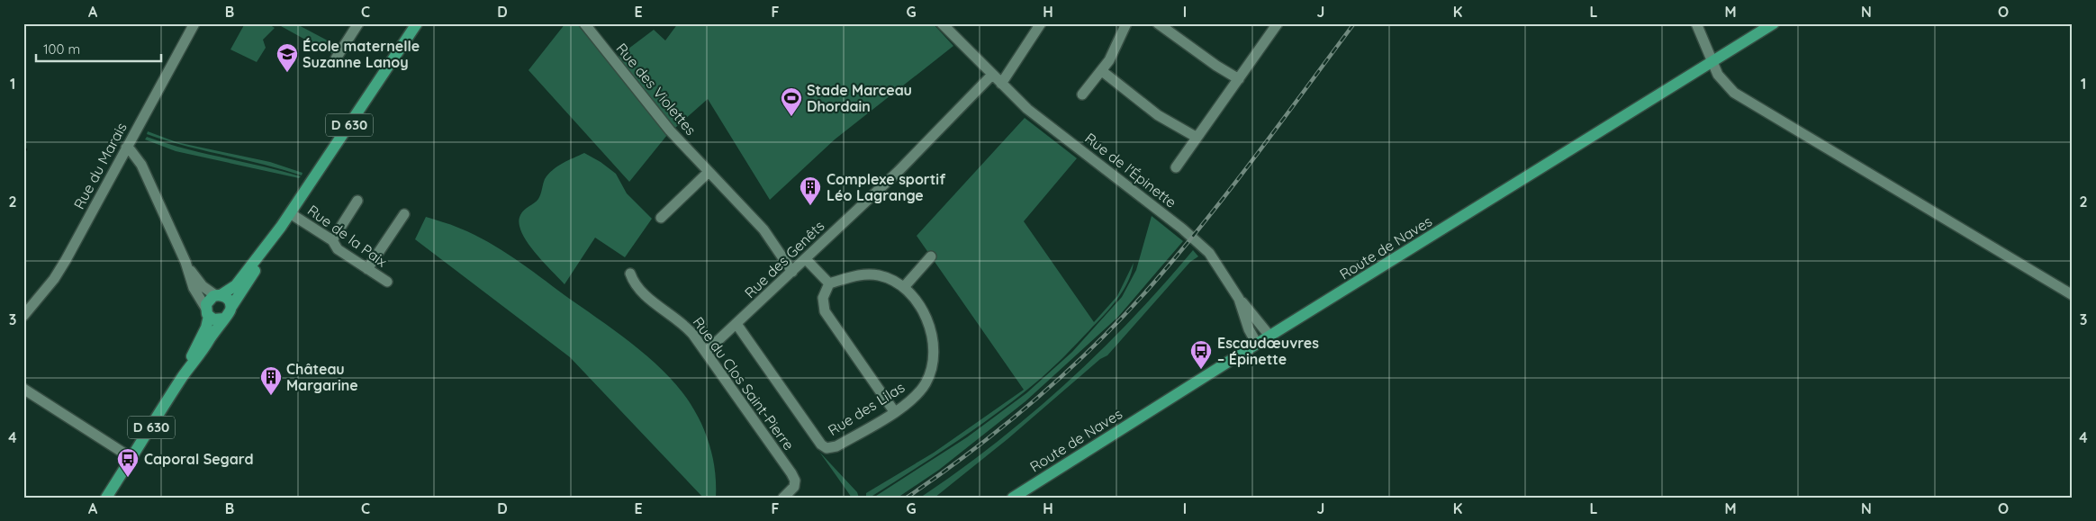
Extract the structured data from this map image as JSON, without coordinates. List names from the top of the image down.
{
  "streets": {
    "main road": ["D 630", "Route de Naves"],
    "street": [
      "Rue des Violettes",
      "Rue du Marais",
      "Rue de l'Épinette",
      "Rue de la Paix",
      "Rue des Genêts",
      "Rue du Clos Saint-Pierre",
      "Rue des Lilas"
    ]
  },
  "crossings": [
    ["Rue des Violettes", "Rue des Genêts"],
    ["D 630", "Rue de la Paix"],
    ["Rue de l'Épinette", "Route de Naves"],
    ["Rue de l'Épinette", "Rue des Genêts"],
    ["Rue des Genêts", "Rue du Clos Saint-Pierre"],
    ["Rue des Genêts", "Rue des Lilas"]
  ],
  "places": {
    "school or university": ["École maternelle Suzanne Lanoy"],
    "sports": ["Stade Marceau Dhordain"],
    "building": ["Complexe sportif Léo Lagrange", "Château Margarine"],
    "bus stop": ["Escaudœuvres – Épinette", "Caporal Segard"]
  },
  "scale_bar": "100 m",
  "grid": {
    "columns": [
      "A",
      "B",
      "C",
      "D",
      "E",
      "F",
      "G",
      "H",
      "I",
      "J",
      "K",
      "L",
      "M",
      "N",
      "O"
    ],
    "rows": [
      "1",
      "2",
      "3",
      "4"
    ]
  }
}
